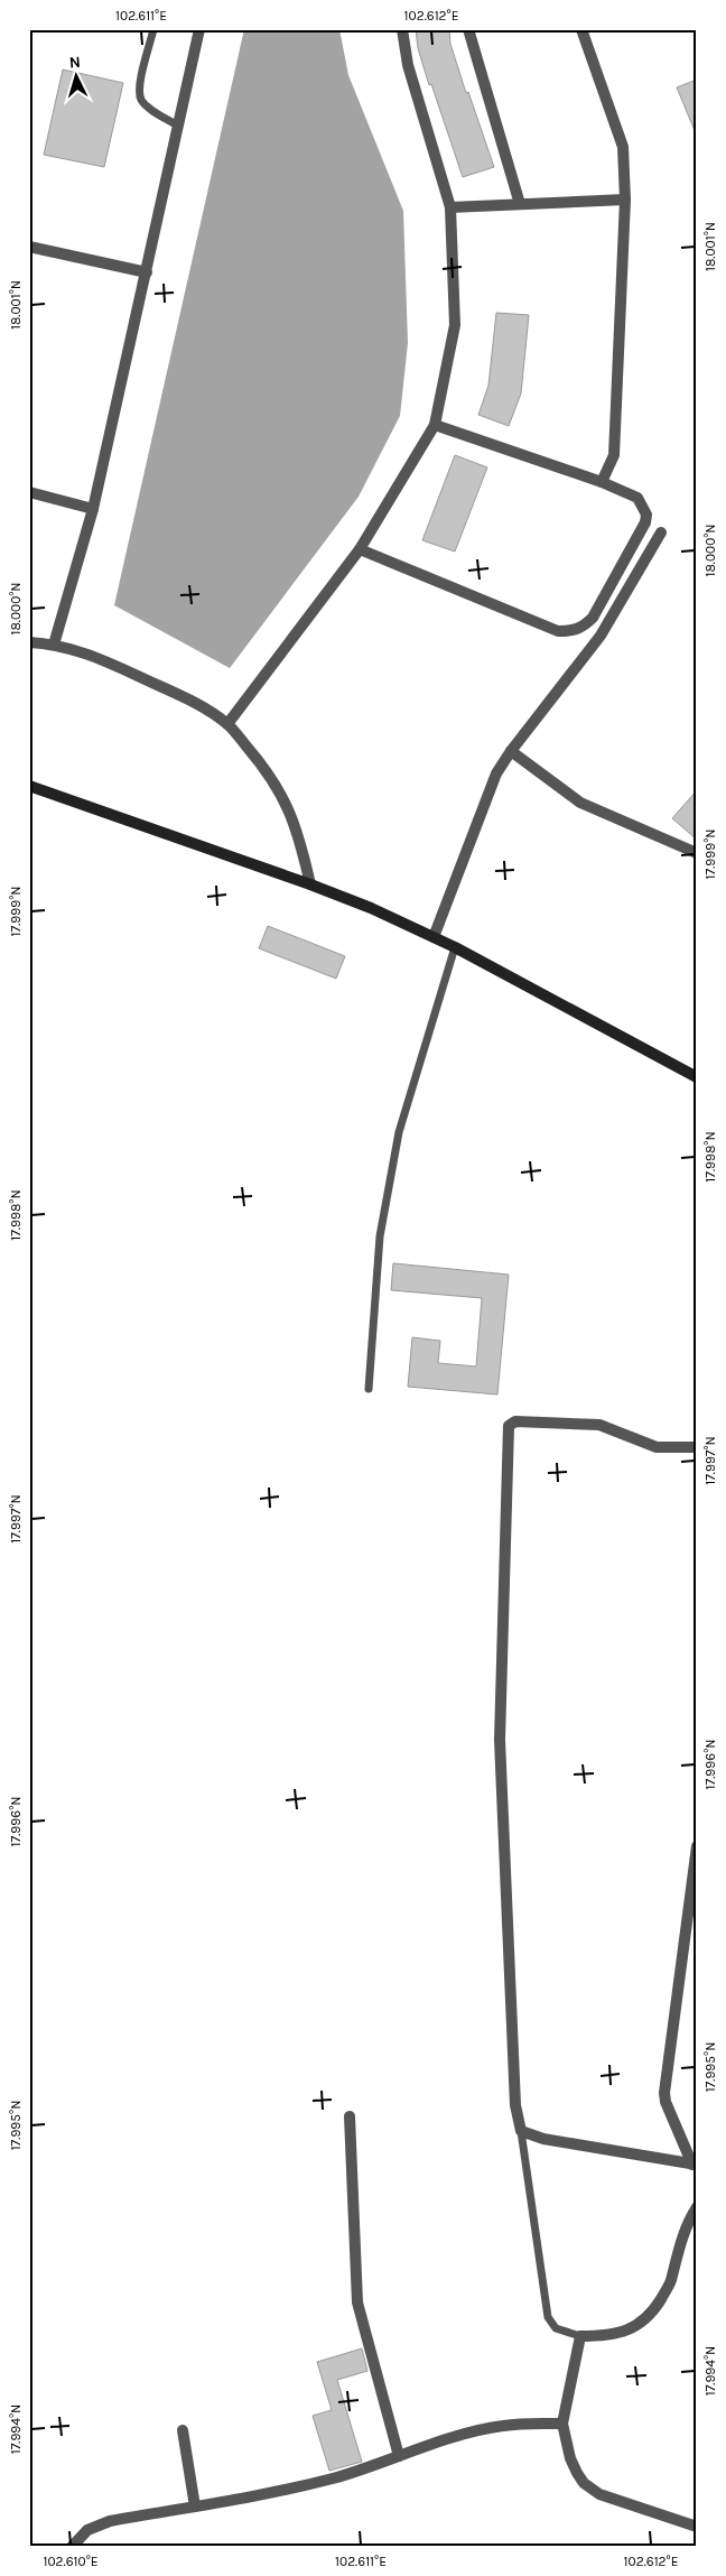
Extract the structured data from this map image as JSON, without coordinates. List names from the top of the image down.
{
  "north": "top",
  "coordinates": [
    "102.611°E",
    "102.612°E",
    "18.001°N",
    "18.000°N",
    "17.999°N",
    "17.998°N",
    "17.997°N",
    "17.996°N",
    "17.995°N",
    "17.994°N",
    "102.610°E"
  ]
}
